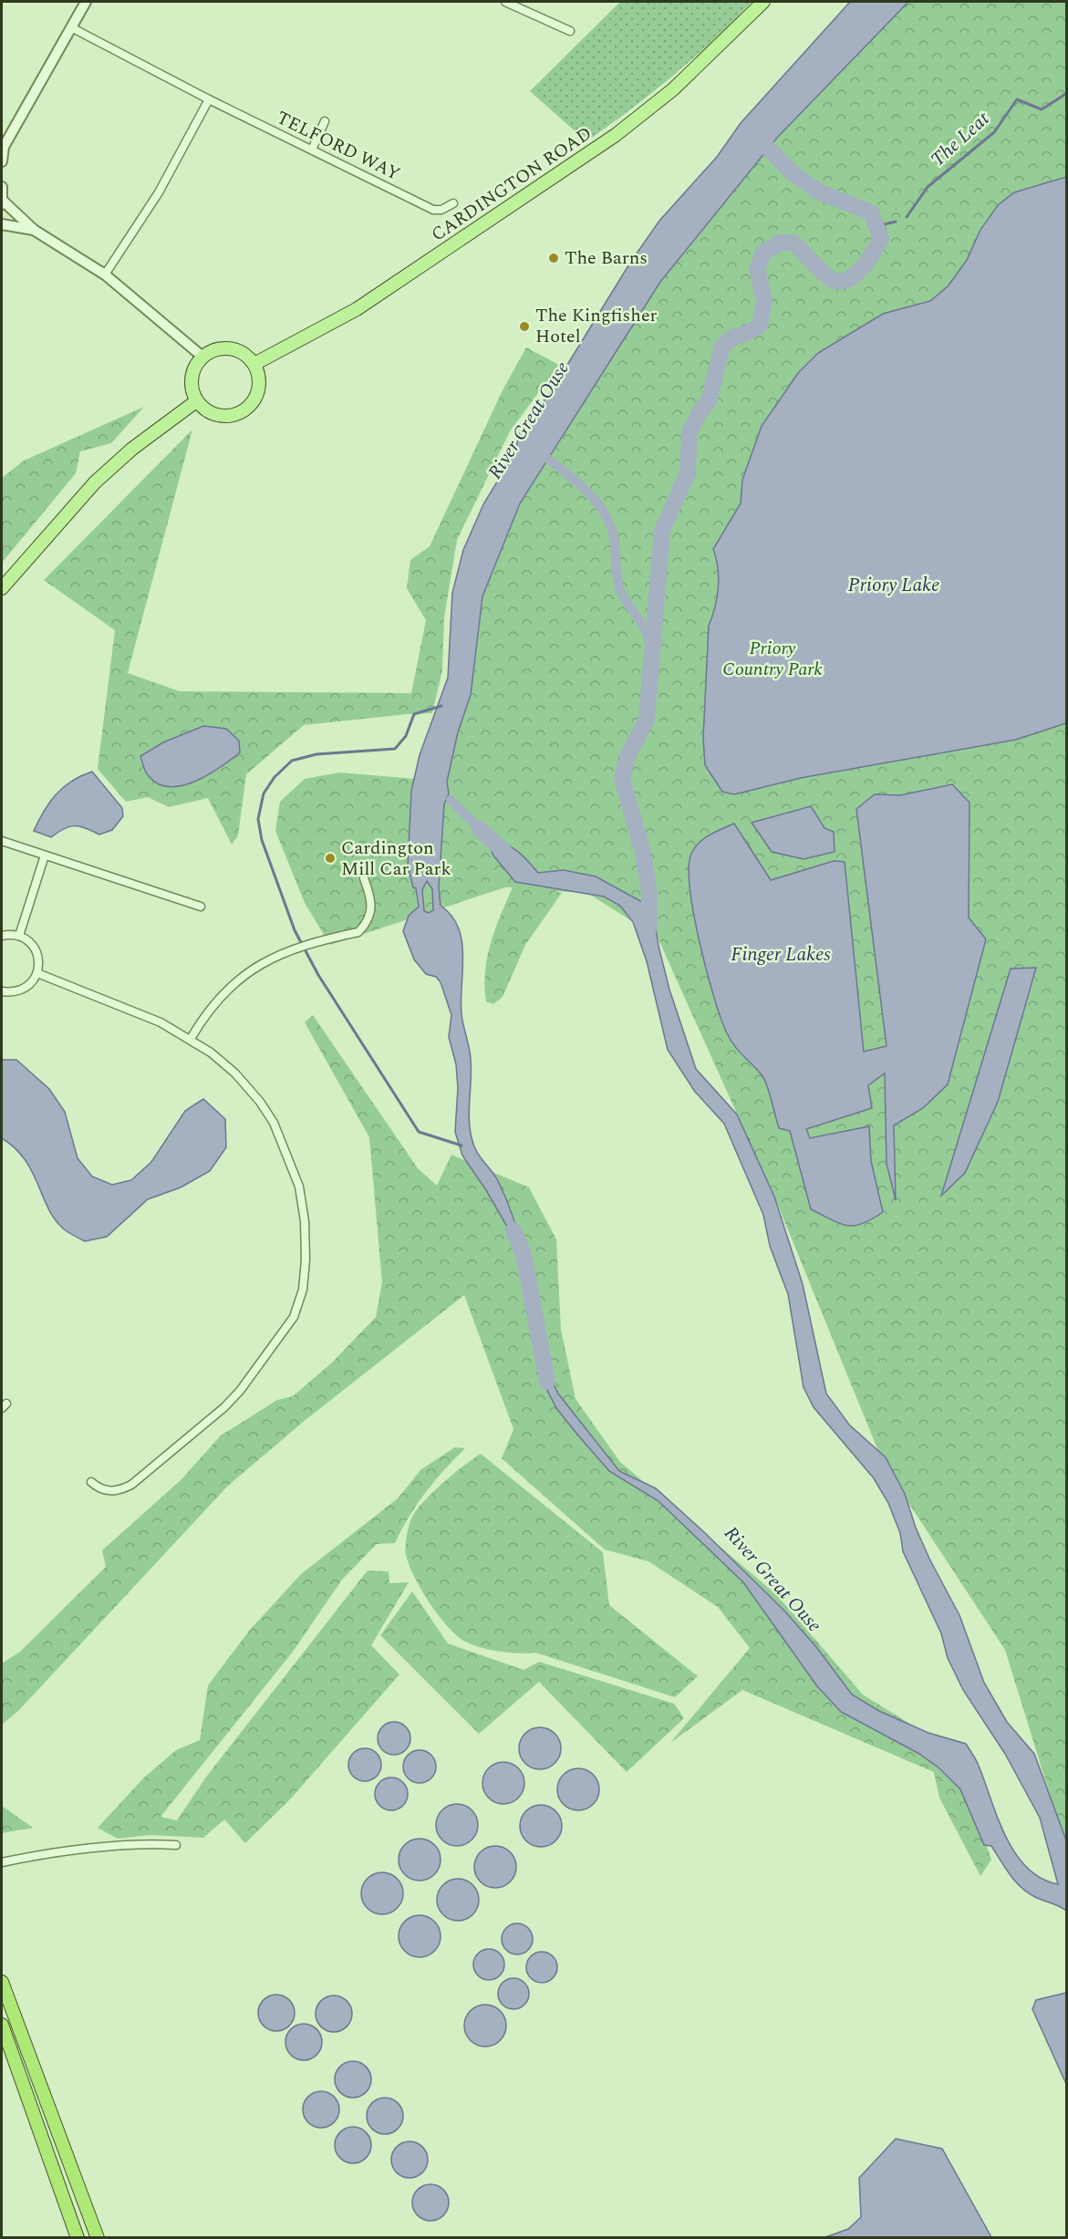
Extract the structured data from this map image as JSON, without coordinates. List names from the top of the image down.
{
  "streets": {
    "main road": ["CARDINGTON ROAD"],
    "street": ["TELFORD WAY"]
  },
  "water": [
    "The Leat",
    "River Great Ouse",
    "Priory Lake",
    "Finger Lakes"
  ],
  "parks": ["Priory Country Park"],
  "places": ["The Barns", "The Kingfisher Hotel", "Cardington Mill Car Park"]
}
